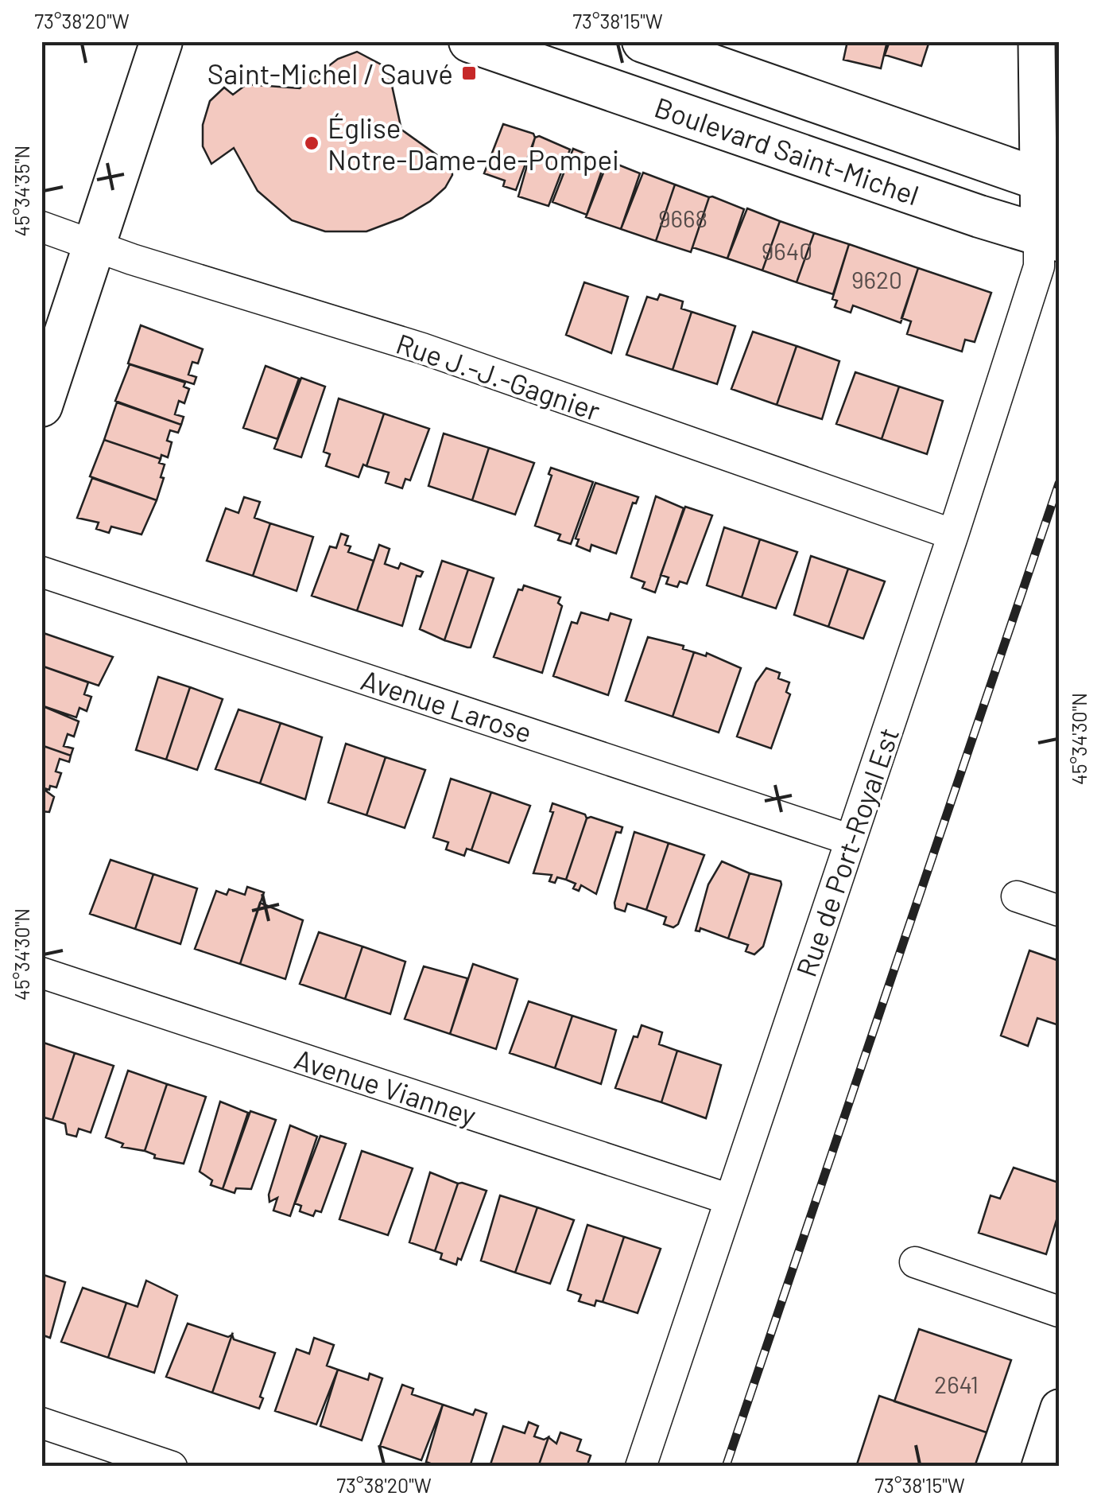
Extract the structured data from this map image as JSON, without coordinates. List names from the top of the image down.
{
  "streets": {
    "main road": ["Boulevard Saint-Michel"],
    "street": [
      "Rue J.-J.-Gagnier",
      "Avenue Larose",
      "Rue de Port-Royal Est",
      "Avenue Vianney"
    ]
  },
  "crossings": [
    ["Boulevard Saint-Michel", "Rue de Port-Royal Est"],
    ["Rue J.-J.-Gagnier", "Rue de Port-Royal Est"],
    ["Avenue Larose", "Rue de Port-Royal Est"],
    ["Rue de Port-Royal Est", "Avenue Vianney"]
  ],
  "places": {
    "transit": ["Saint-Michel / Sauvé"],
    "other": ["Église Notre-Dame-de-Pompei"]
  },
  "house_numbers": [
    "9668",
    "9640",
    "9620",
    "2641"
  ],
  "coordinates": [
    "73°38'20\"W",
    "73°38'15\"W",
    "45°34'35\"N",
    "45°34'30\"N"
  ]
}
